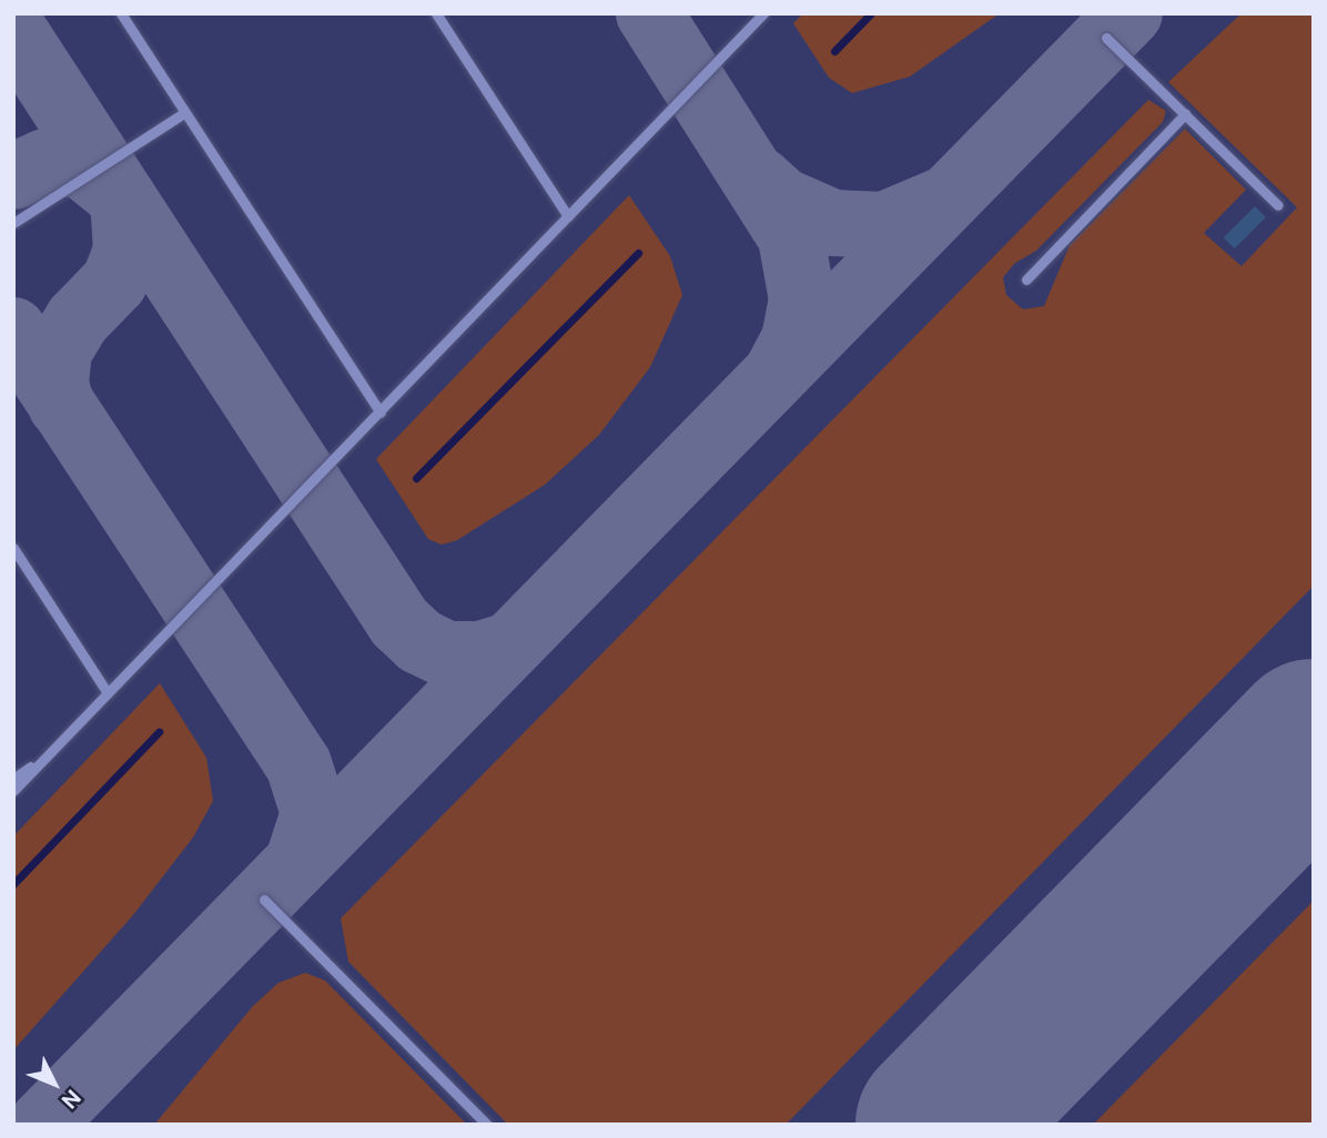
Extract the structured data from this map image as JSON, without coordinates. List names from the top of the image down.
{
  "north": "bottom right"
}
